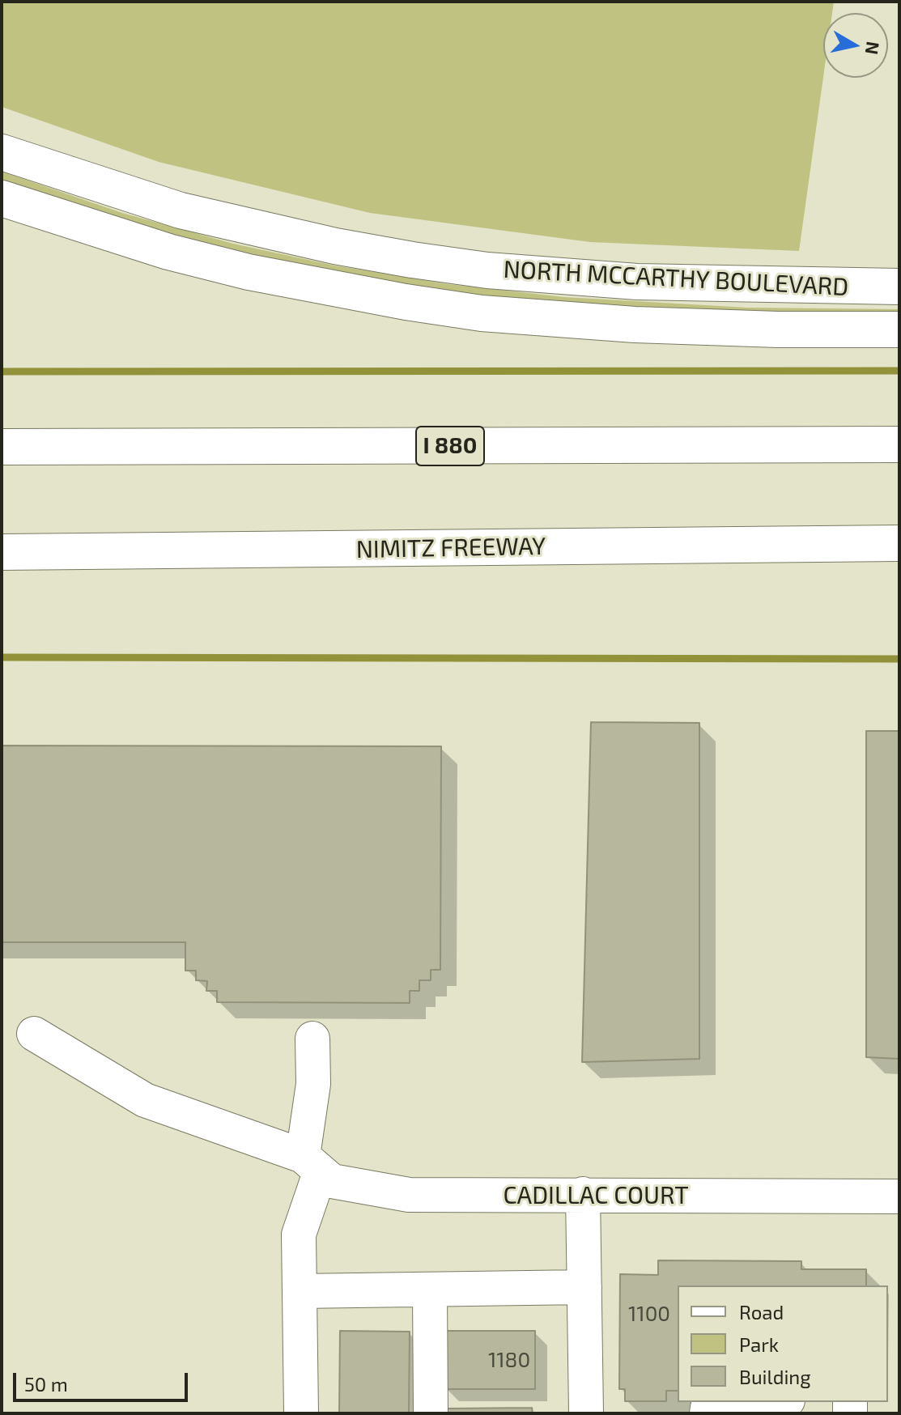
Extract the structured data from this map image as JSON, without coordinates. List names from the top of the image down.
{
  "streets": {
    "main road": ["NORTH MCCARTHY BOULEVARD", "I 880", "NIMITZ FREEWAY"],
    "street": ["CADILLAC COURT"]
  },
  "house_numbers": ["1100", "1180"],
  "legend": ["Road", "Park", "Building"],
  "scale_bar": "50 m",
  "north": "right"
}
